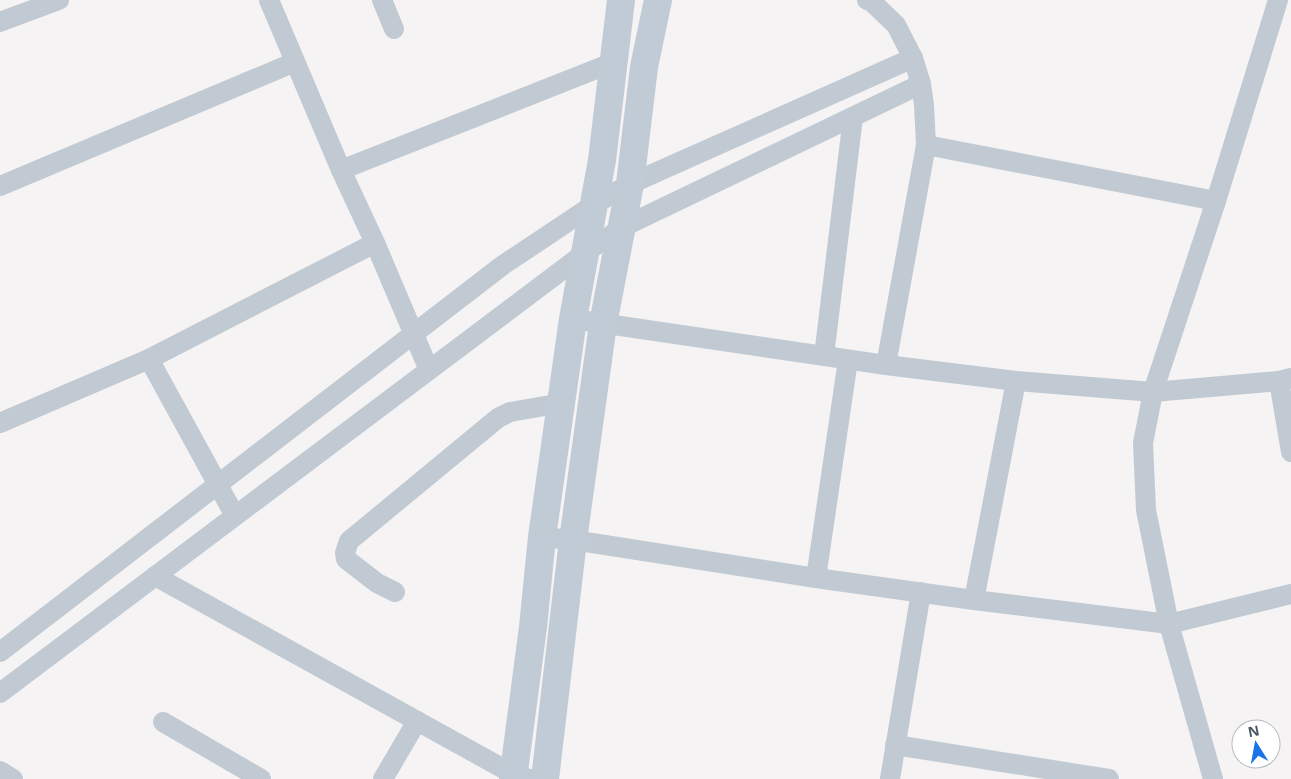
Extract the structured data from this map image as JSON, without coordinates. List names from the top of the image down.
{
  "north": "top"
}
